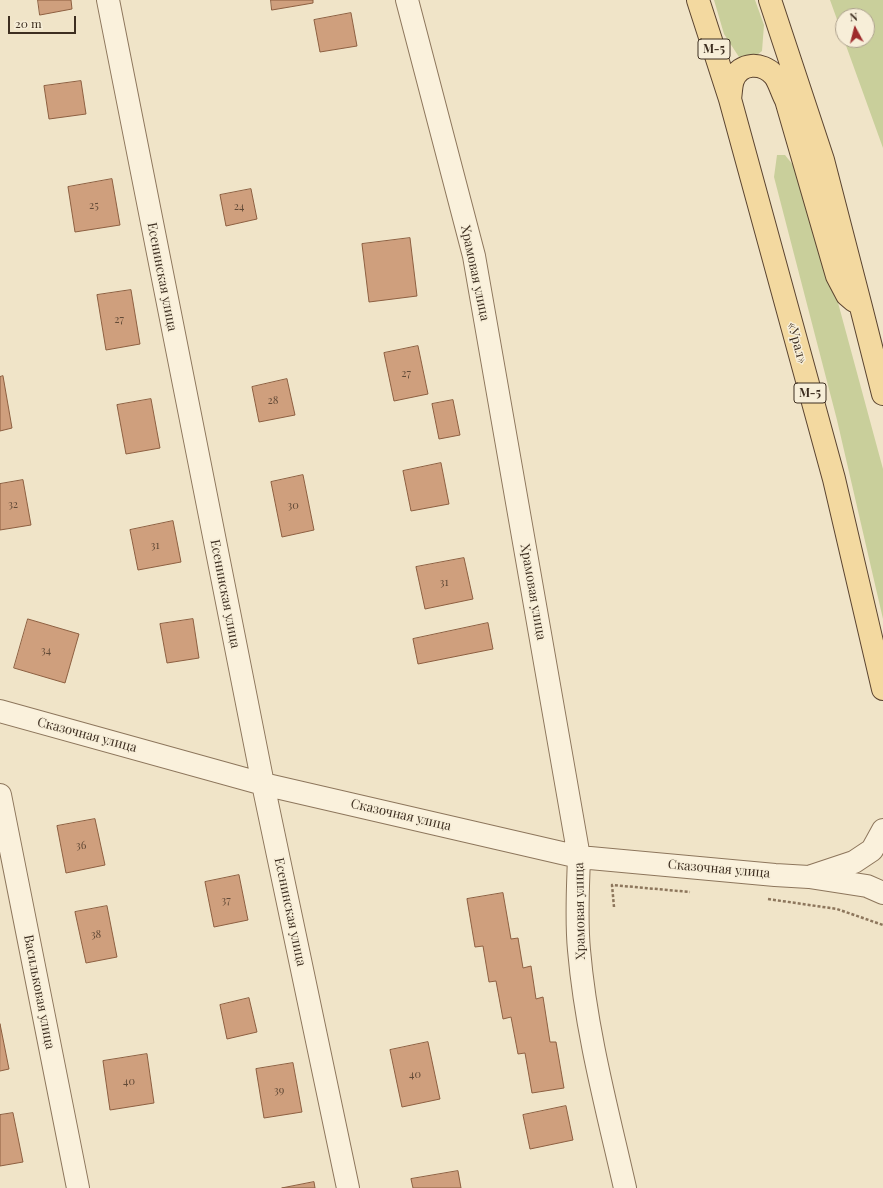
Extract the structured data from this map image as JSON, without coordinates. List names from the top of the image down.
{
  "streets": {
    "main road": ["М-5", "«Урал»"],
    "street": [
      "Храмовая улица",
      "Есенинская улица",
      "Сказочная улица",
      "Васильковая улица"
    ]
  },
  "crossings": [
    ["Храмовая улица", "Сказочная улица"],
    ["Есенинская улица", "Сказочная улица"]
  ],
  "house_numbers": [
    "25",
    "24",
    "27",
    "27",
    "28",
    "32",
    "30",
    "31",
    "31",
    "34",
    "36",
    "37",
    "38",
    "40",
    "40",
    "39"
  ],
  "scale_bar": "20 m",
  "north": "top"
}
